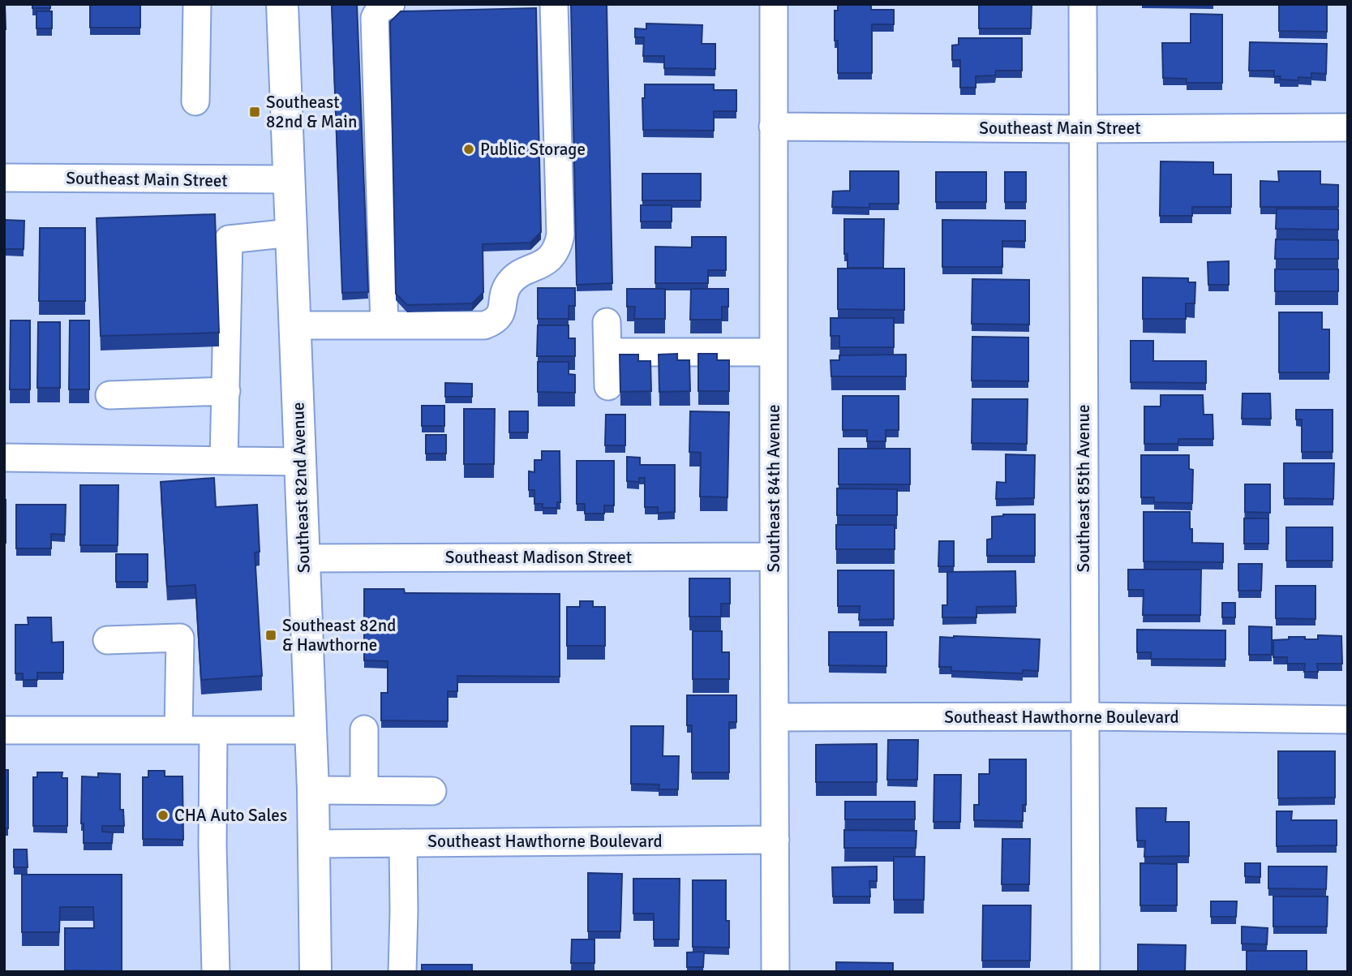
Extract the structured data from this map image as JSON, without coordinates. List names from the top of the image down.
{
  "streets": {
    "main road": ["Southeast 82nd Avenue"],
    "street": [
      "Southeast Main Street",
      "Southeast 84th Avenue",
      "Southeast 85th Avenue",
      "Southeast Madison Street",
      "Southeast Hawthorne Boulevard"
    ]
  },
  "crossings": [
    ["Southeast Main Street", "Southeast 82nd Avenue"],
    ["Southeast Main Street", "Southeast 84th Avenue"],
    ["Southeast Main Street", "Southeast 85th Avenue"],
    ["Southeast 82nd Avenue", "Southeast Madison Street"],
    ["Southeast 82nd Avenue", "Southeast Hawthorne Boulevard"],
    ["Southeast 84th Avenue", "Southeast Madison Street"],
    ["Southeast 84th Avenue", "Southeast Hawthorne Boulevard"],
    ["Southeast 85th Avenue", "Southeast Hawthorne Boulevard"]
  ],
  "places": {
    "transit": ["Southeast 82nd & Main", "Southeast 82nd & Hawthorne"],
    "other": ["Public Storage", "CHA Auto Sales"]
  }
}
